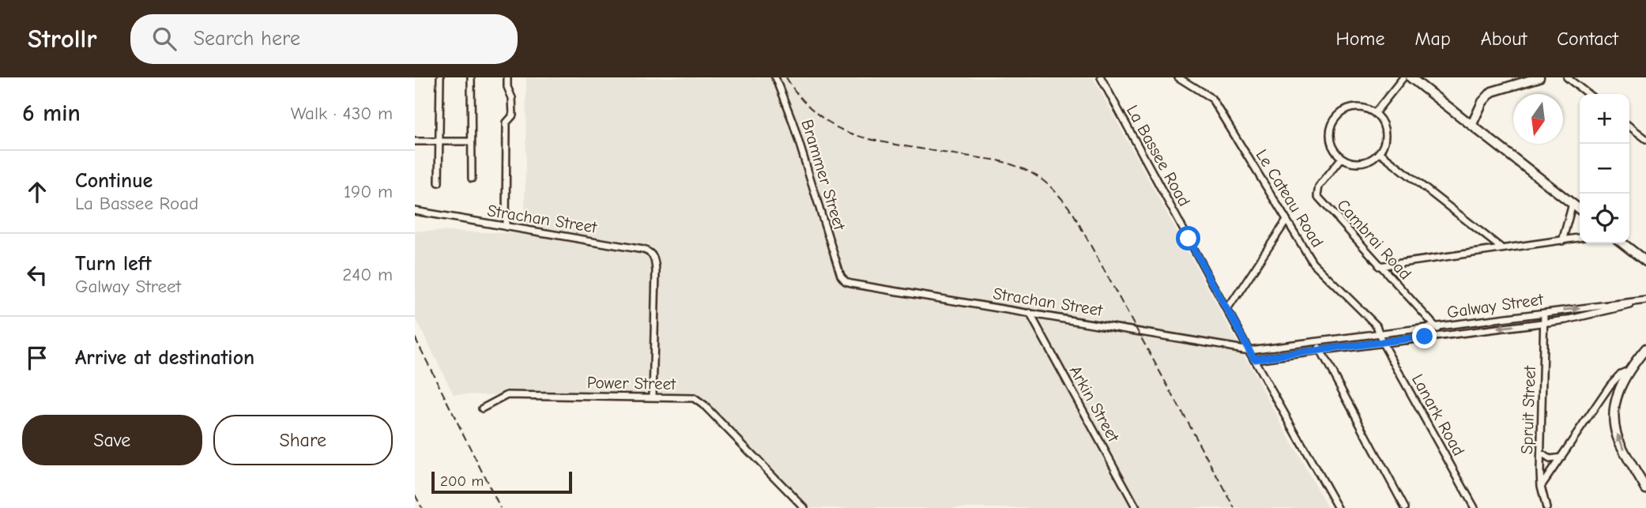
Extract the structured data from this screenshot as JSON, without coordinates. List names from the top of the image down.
{
  "streets": {
    "street": [
      "La Bassee Road",
      "Brammer Street",
      "Le Cateau Road",
      "Strachan Street",
      "Cambrai Road",
      "Galway Street",
      "Power Street",
      "Arkin Street",
      "Spruit Street",
      "Lanark Road"
    ]
  },
  "crossings": [
    ["La Bassee Road", "Strachan Street"],
    ["La Bassee Road", "Galway Street"],
    ["Brammer Street", "Strachan Street"],
    ["Le Cateau Road", "Galway Street"],
    ["Le Cateau Road", "Lanark Road"],
    ["Strachan Street", "Galway Street"],
    ["Strachan Street", "Power Street"],
    ["Strachan Street", "Arkin Street"],
    ["Cambrai Road", "Galway Street"],
    ["Galway Street", "Spruit Street"],
    ["Galway Street", "Lanark Road"]
  ],
  "scale_bar": "200 m",
  "north": "bottom",
  "page": {
    "header": "Strollr",
    "search": "Search here",
    "nav": [
      "Home",
      "Map",
      "About",
      "Contact"
    ],
    "heading": ["6 min", "Walk · 430 m"],
    "map_buttons": ["+", "−"],
    "list": [
      ["Continue", "La Bassee Road", "190 m"],
      ["Turn left", "Galway Street", "240 m"],
      "Arrive at destination"
    ],
    "buttons": ["Save", "Share"],
    "scale": "200 m"
  }
}
